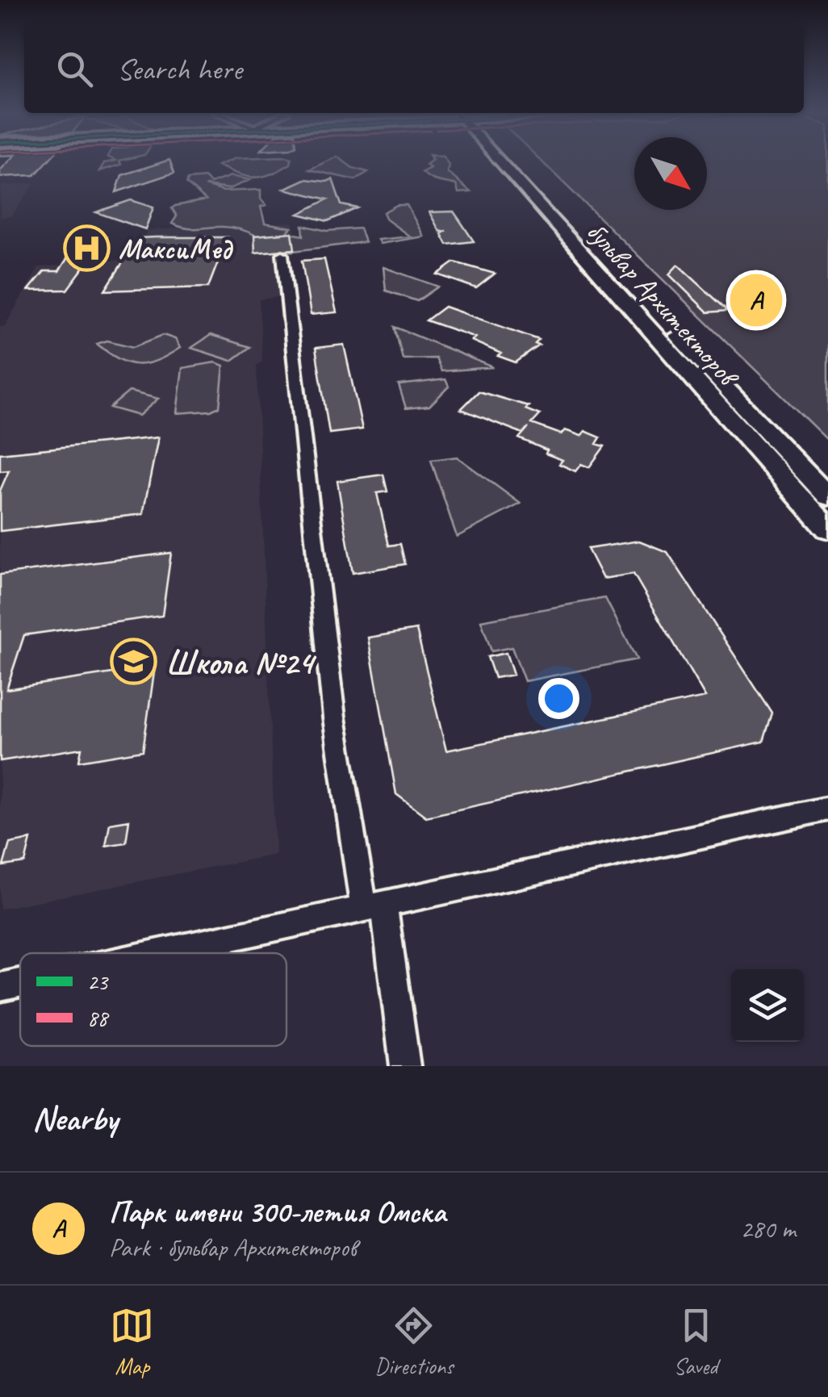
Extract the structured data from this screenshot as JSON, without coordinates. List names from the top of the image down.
{
  "streets": {
    "main road": ["бульвар Архитекторов"]
  },
  "places": {
    "hospital": ["МаксиМед"],
    "school or university": ["Школа №24"]
  },
  "legend": ["23", "88"],
  "north": "bottom right",
  "page": {
    "search": "Search here",
    "pins": "A",
    "heading": "Nearby",
    "list": [
      {
        "mark": "A",
        "name": "Парк имени 300-летия Омска",
        "note": "Park · бульвар Архитекторов",
        "value": "280 m"
      }
    ],
    "nav": ["Map", "Directions", "Saved"]
  }
}
